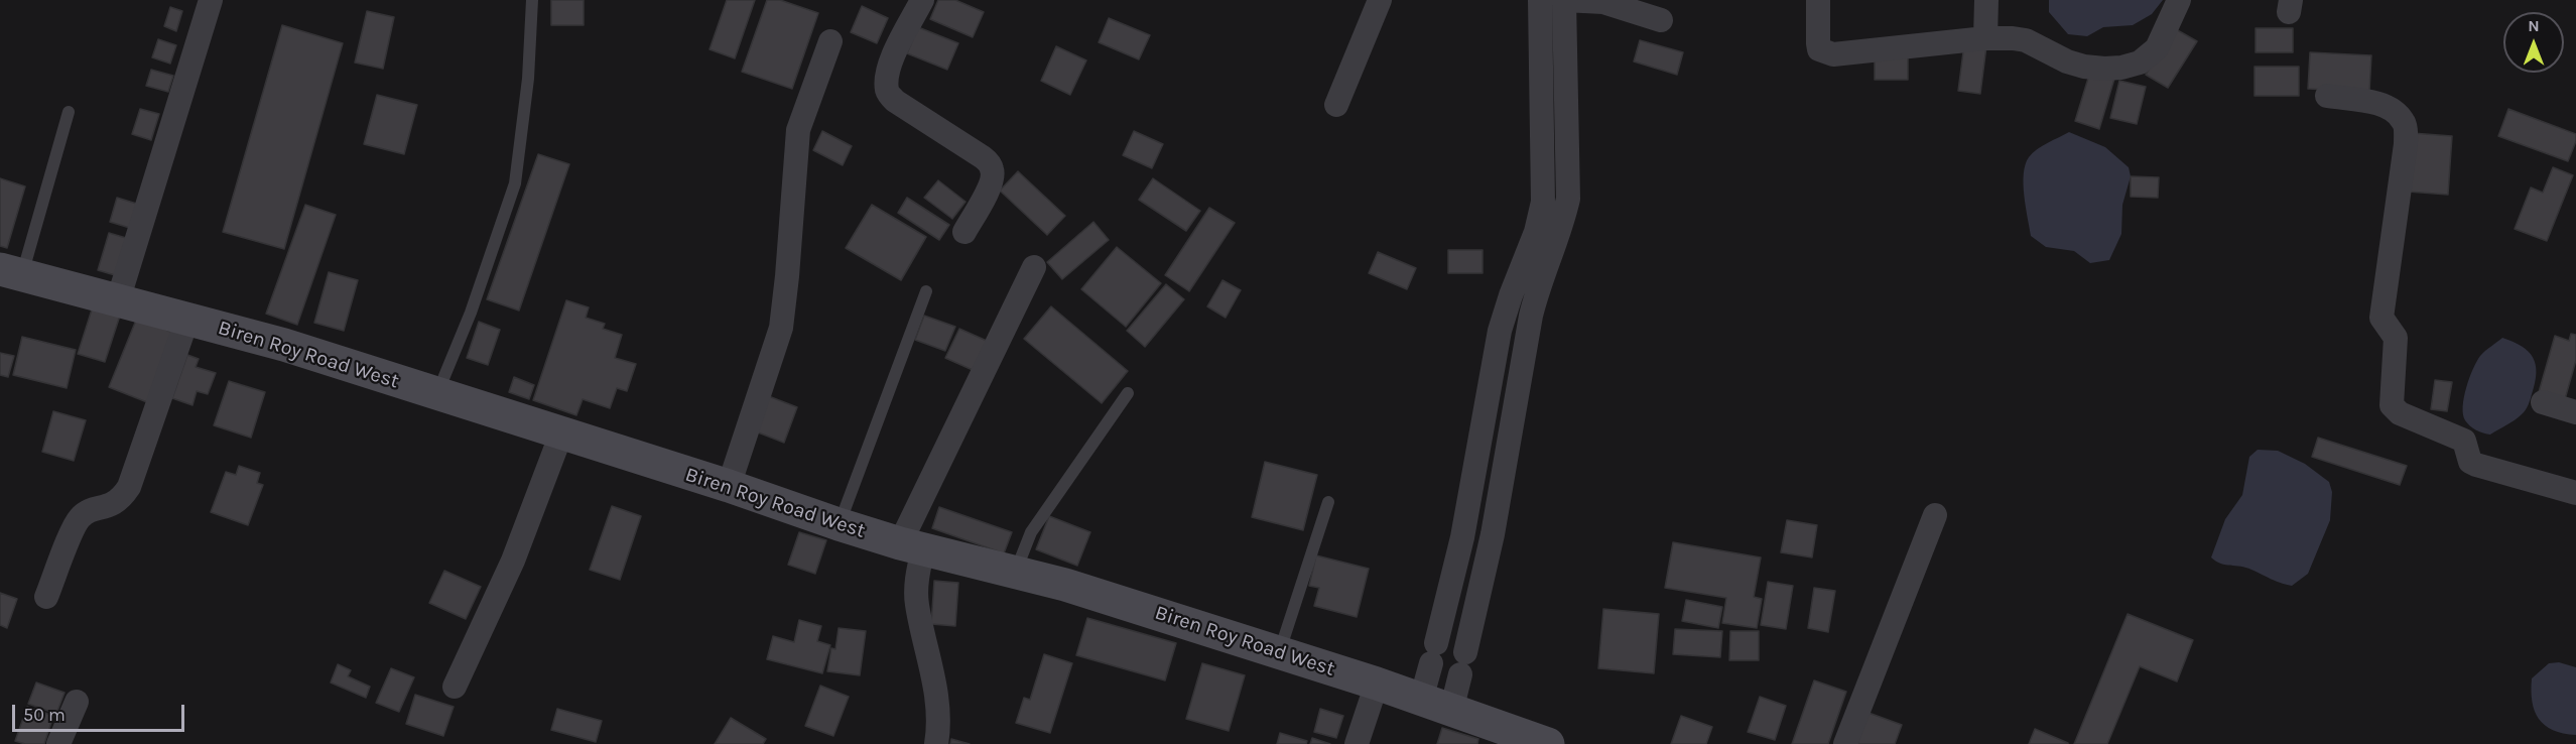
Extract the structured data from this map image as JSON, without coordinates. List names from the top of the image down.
{
  "streets": {
    "main road": ["Biren Roy Road West"]
  },
  "scale_bar": "50 m",
  "north": "top"
}
